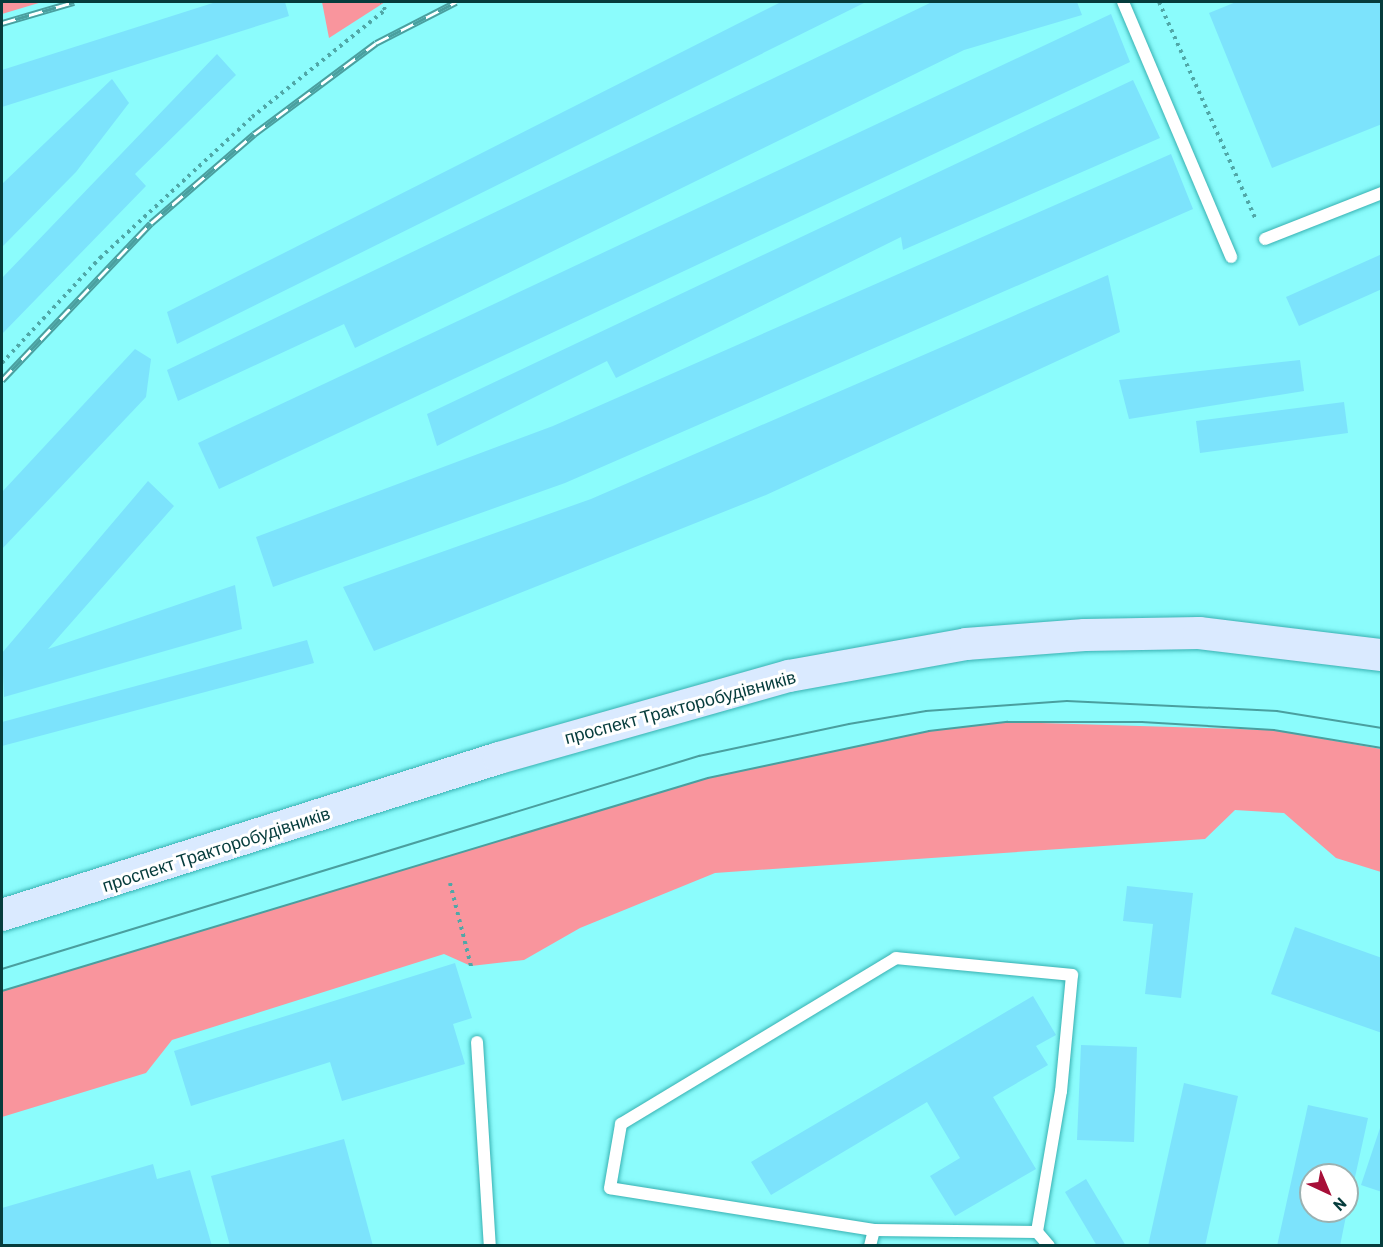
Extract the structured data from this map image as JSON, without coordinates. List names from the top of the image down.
{
  "streets": {
    "main road": ["проспект Тракторобудівників"]
  },
  "north": "bottom right"
}
